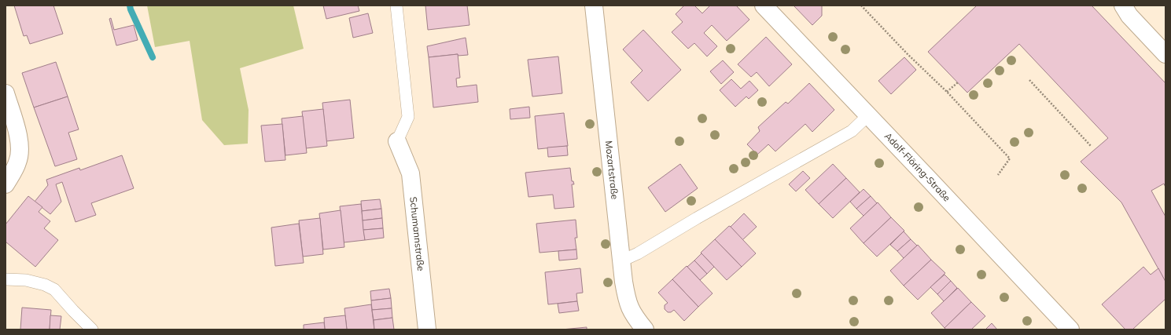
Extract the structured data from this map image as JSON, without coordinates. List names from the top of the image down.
{
  "streets": {
    "street": ["Adolf-Flöring-Straße", "Mozartstraße", "Schumannstraße"]
  }
}
